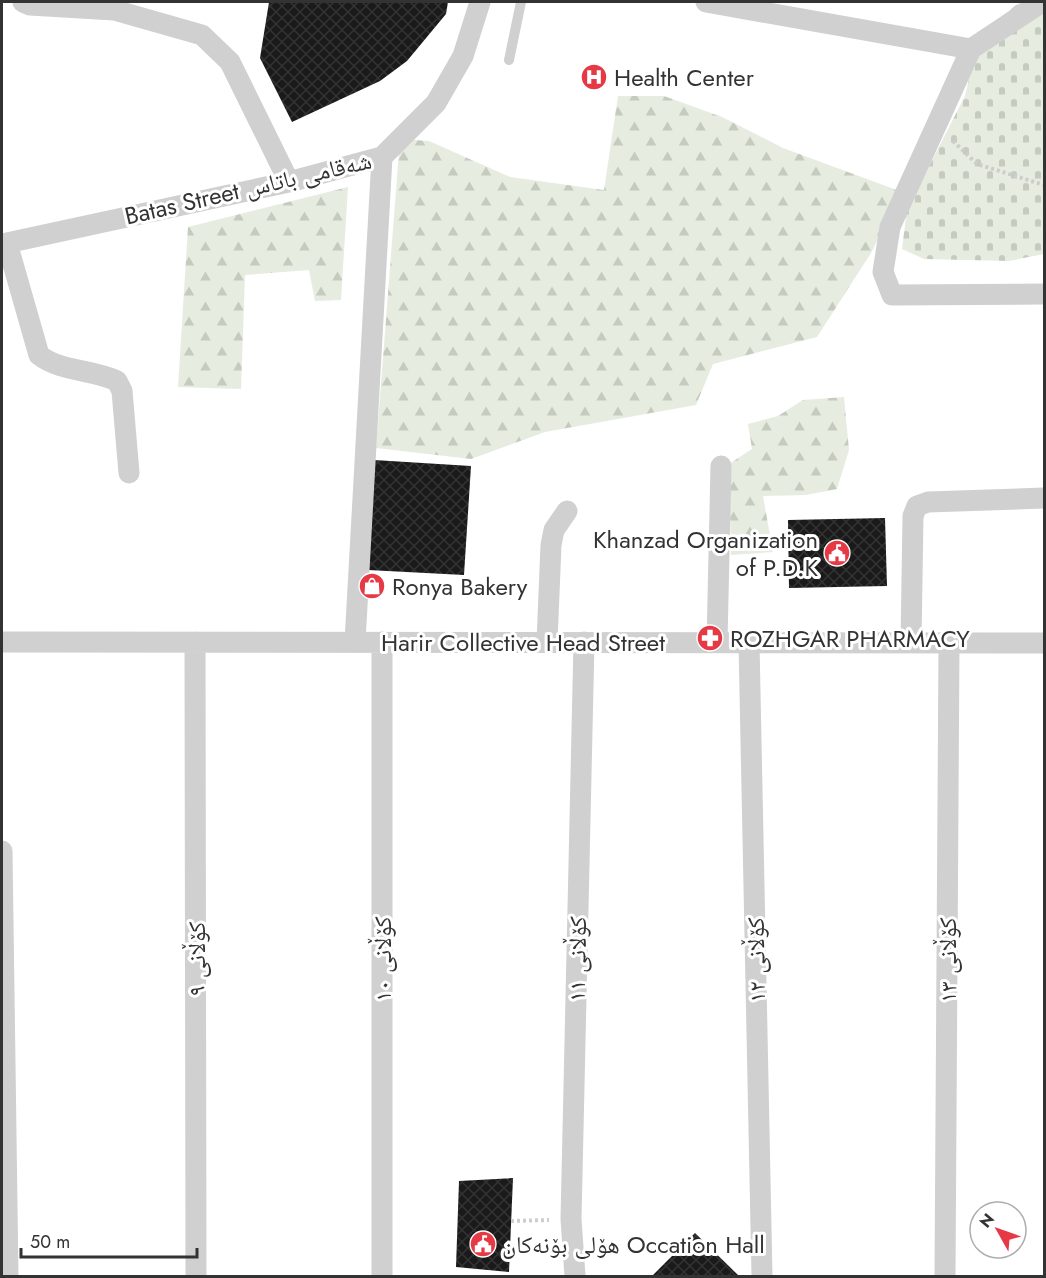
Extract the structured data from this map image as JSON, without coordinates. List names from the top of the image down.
{
  "streets": {
    "street": [
      "Batas Street شەقامی باتاس",
      "Harir Collective Head Street",
      "کۆڵانی ٩",
      "کۆڵانی ١٠",
      "کۆڵانی ١١",
      "کۆڵانی ١٢",
      "کۆڵانی ١٣"
    ]
  },
  "crossings": [
    ["Harir Collective Head Street", "کۆڵانی ٩"],
    ["Harir Collective Head Street", "کۆڵانی ١٠"],
    ["Harir Collective Head Street", "کۆڵانی ١١"],
    ["Harir Collective Head Street", "کۆڵانی ١٢"],
    ["Harir Collective Head Street", "کۆڵانی ١٣"]
  ],
  "places": {
    "hospital": ["Health Center"],
    "public building": ["Khanzad Organization of P.D.K", "هۆلی بۆنەکان Occation Hall"],
    "shop": ["Ronya Bakery"],
    "pharmacy": ["ROZHGAR PHARMACY"]
  },
  "scale_bar": "50 m",
  "north": "top left"
}
